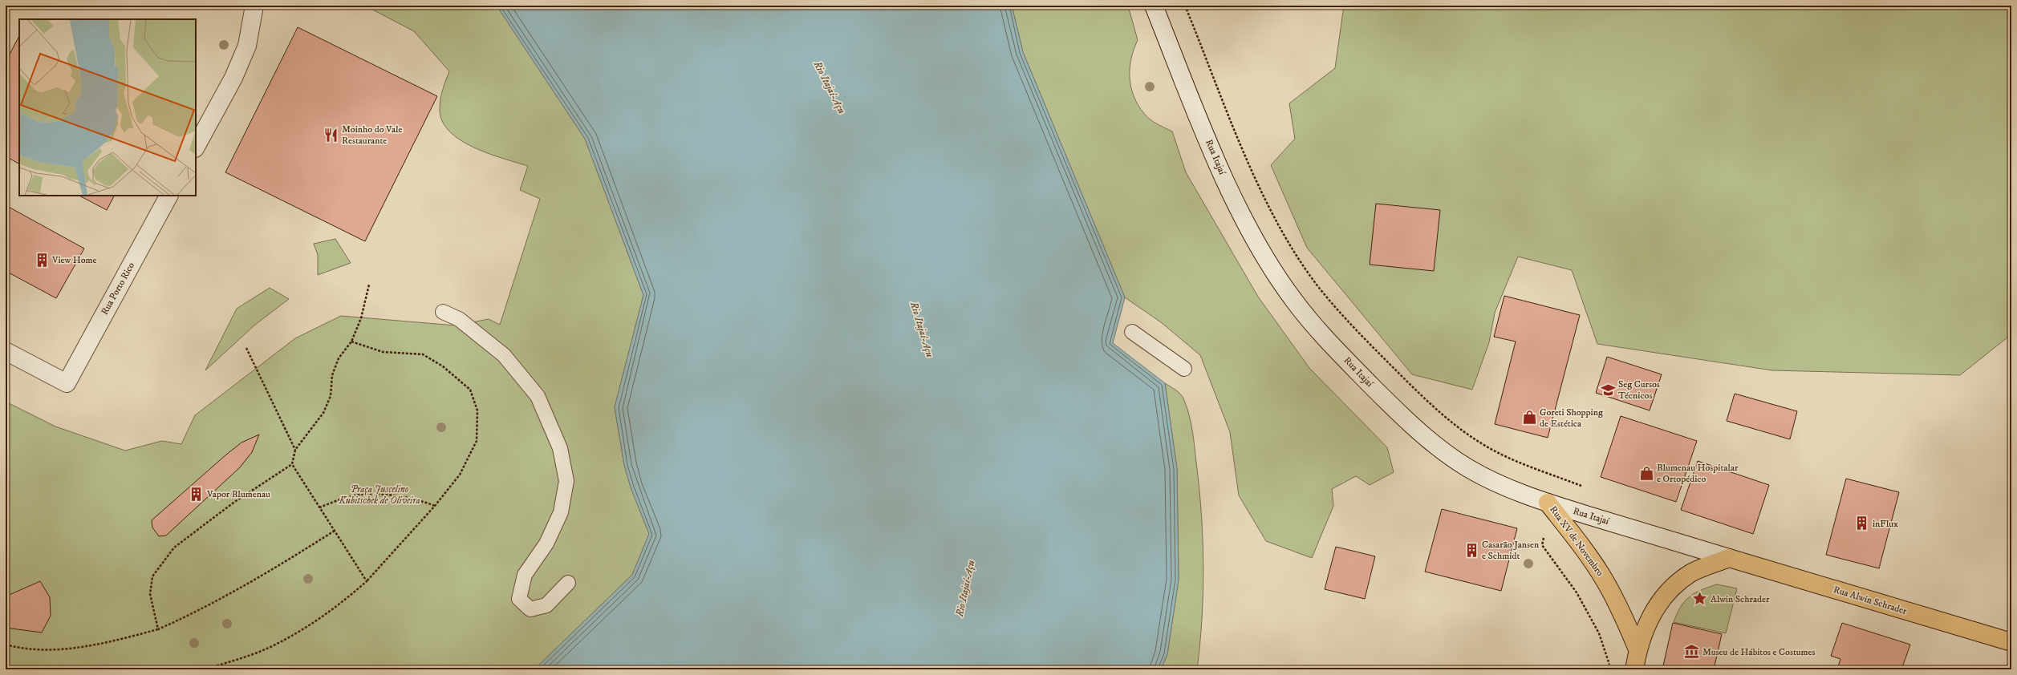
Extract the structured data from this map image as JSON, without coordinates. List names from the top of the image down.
{
  "streets": {
    "main road": [
      "Rua Itajaí",
      "Rua Porto Rico",
      "Rua XV de Novembro",
      "Rua Alwin Schrader"
    ]
  },
  "crossings": [
    ["Rua Itajaí", "Rua XV de Novembro"],
    ["Rua Itajaí", "Rua Alwin Schrader"]
  ],
  "water": ["Rio Itajaí-Açu"],
  "parks": ["Praça Juscelino Kubitschek de Oliveira"],
  "places": {
    "restaurant": ["Moinho do Vale Restaurante"],
    "building": [
      "View Home",
      "Vapor Blumenau",
      "inFlux",
      "Casarão Jansen e Schmidt"
    ],
    "school or university": ["Seg Cursos Técnicos"],
    "shop": ["Goreti Shopping de Estética", "Blumenau Hospitalar e Ortopédico"],
    "place": ["Alwin Schrader"],
    "museum": ["Museu de Hábitos e Costumes"]
  }
}
